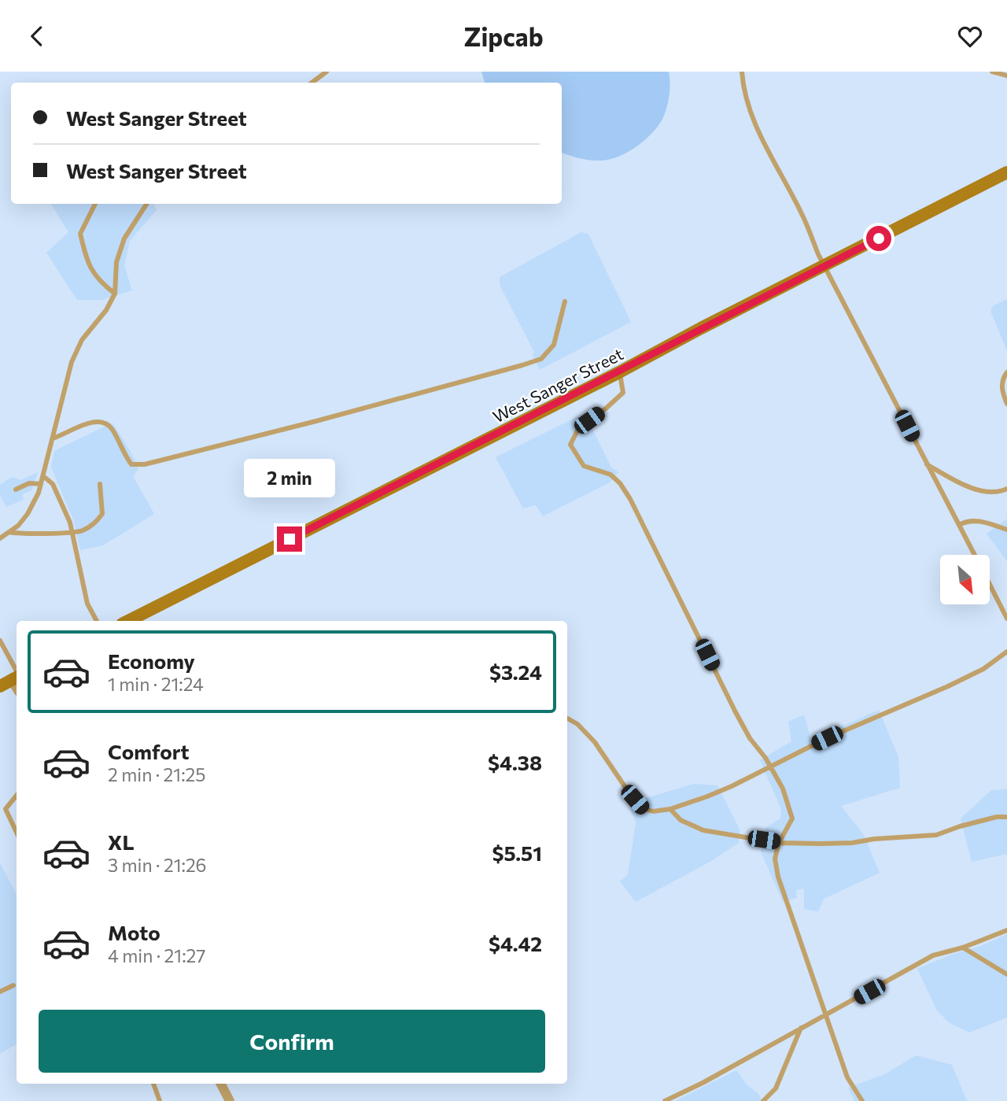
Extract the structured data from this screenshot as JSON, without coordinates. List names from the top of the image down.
{
  "streets": {
    "main road": ["West Sanger Street"]
  },
  "north": "bottom right",
  "page": {
    "header": "Zipcab",
    "banner": ["West Sanger Street", "West Sanger Street"],
    "bubble": "2 min",
    "list": [
      {
        "name": "Economy",
        "note": "1 min · 21:24",
        "value": "$3.24"
      },
      {
        "name": "Comfort",
        "note": "2 min · 21:25",
        "value": "$4.38"
      },
      {
        "name": "XL",
        "note": "3 min · 21:26",
        "value": "$5.51"
      },
      {
        "name": "Moto",
        "note": "4 min · 21:27",
        "value": "$4.42"
      }
    ],
    "buttons": "Confirm"
  }
}
